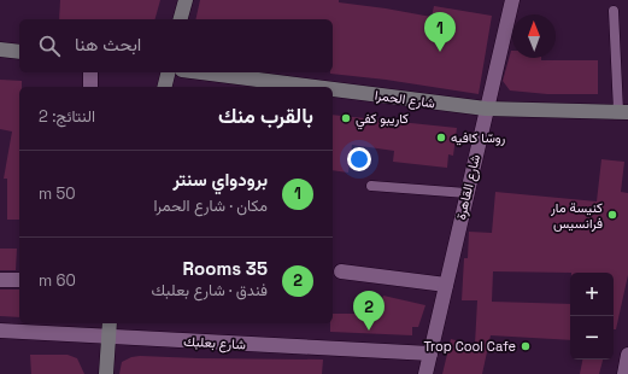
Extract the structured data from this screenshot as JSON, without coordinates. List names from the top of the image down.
{
  "streets": {
    "main road": ["شارع الحمرا"],
    "street": ["شارع القاهرة", "شارع بعلبك"]
  },
  "crossings": [
    ["شارع الحمرا", "شارع القاهرة"],
    ["شارع القاهرة", "شارع بعلبك"]
  ],
  "places": [
    "كاريبو كفي",
    "روسّا كافيه",
    "كنيسة مار فرانسيس",
    "Trop Cool Cafe"
  ],
  "north": "top",
  "page": {
    "pins": ["1", "2"],
    "search": "ابحث هنا",
    "heading": ["بالقرب منك", "النتائج: 2"],
    "list": [
      {
        "mark": "1",
        "name": "برودواي سنتر",
        "note": "مكان · شارع الحمرا",
        "value": "50 m"
      },
      {
        "mark": "2",
        "name": "Rooms 35",
        "note": "فندق · شارع بعلبك",
        "value": "60 m"
      }
    ],
    "map_buttons": ["+", "−"]
  }
}
